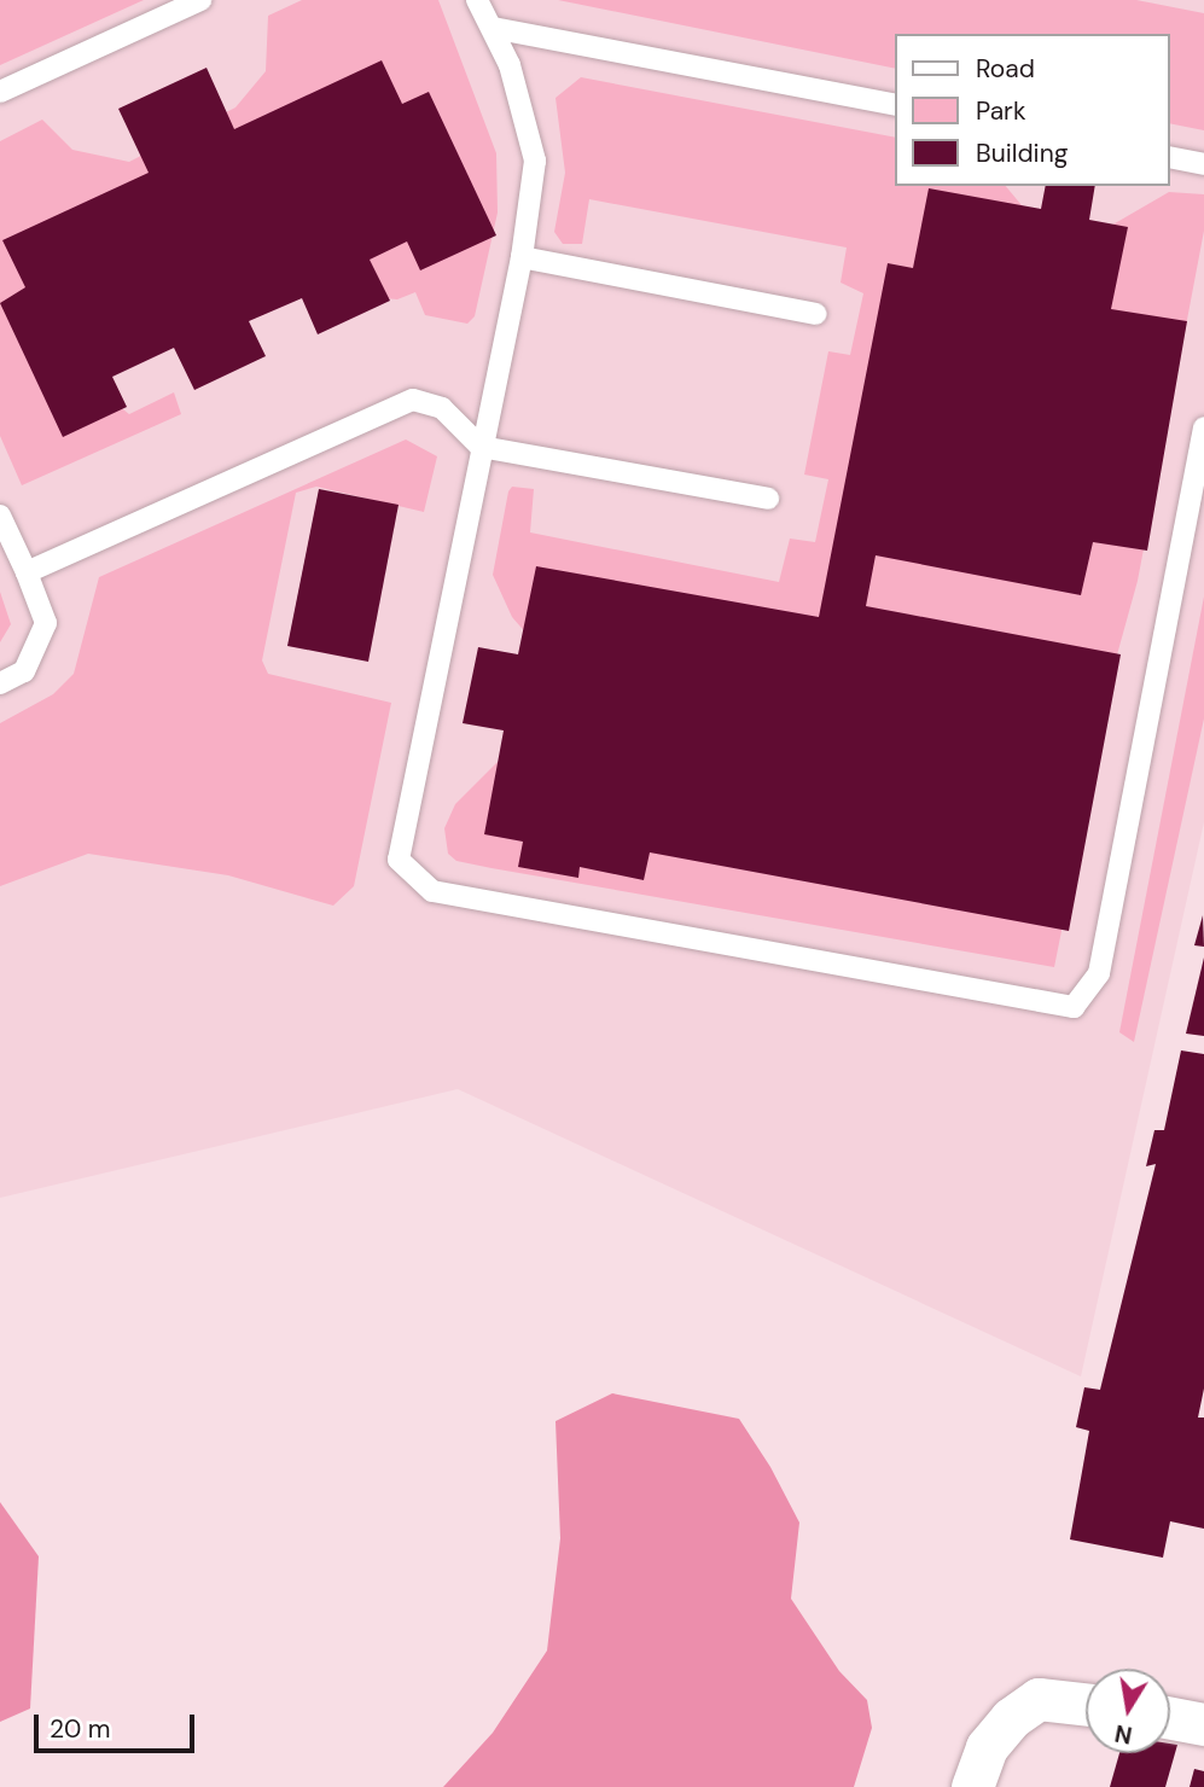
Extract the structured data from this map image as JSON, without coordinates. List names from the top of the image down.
{
  "legend": ["Road", "Park", "Building"],
  "scale_bar": "20 m",
  "north": "bottom"
}
